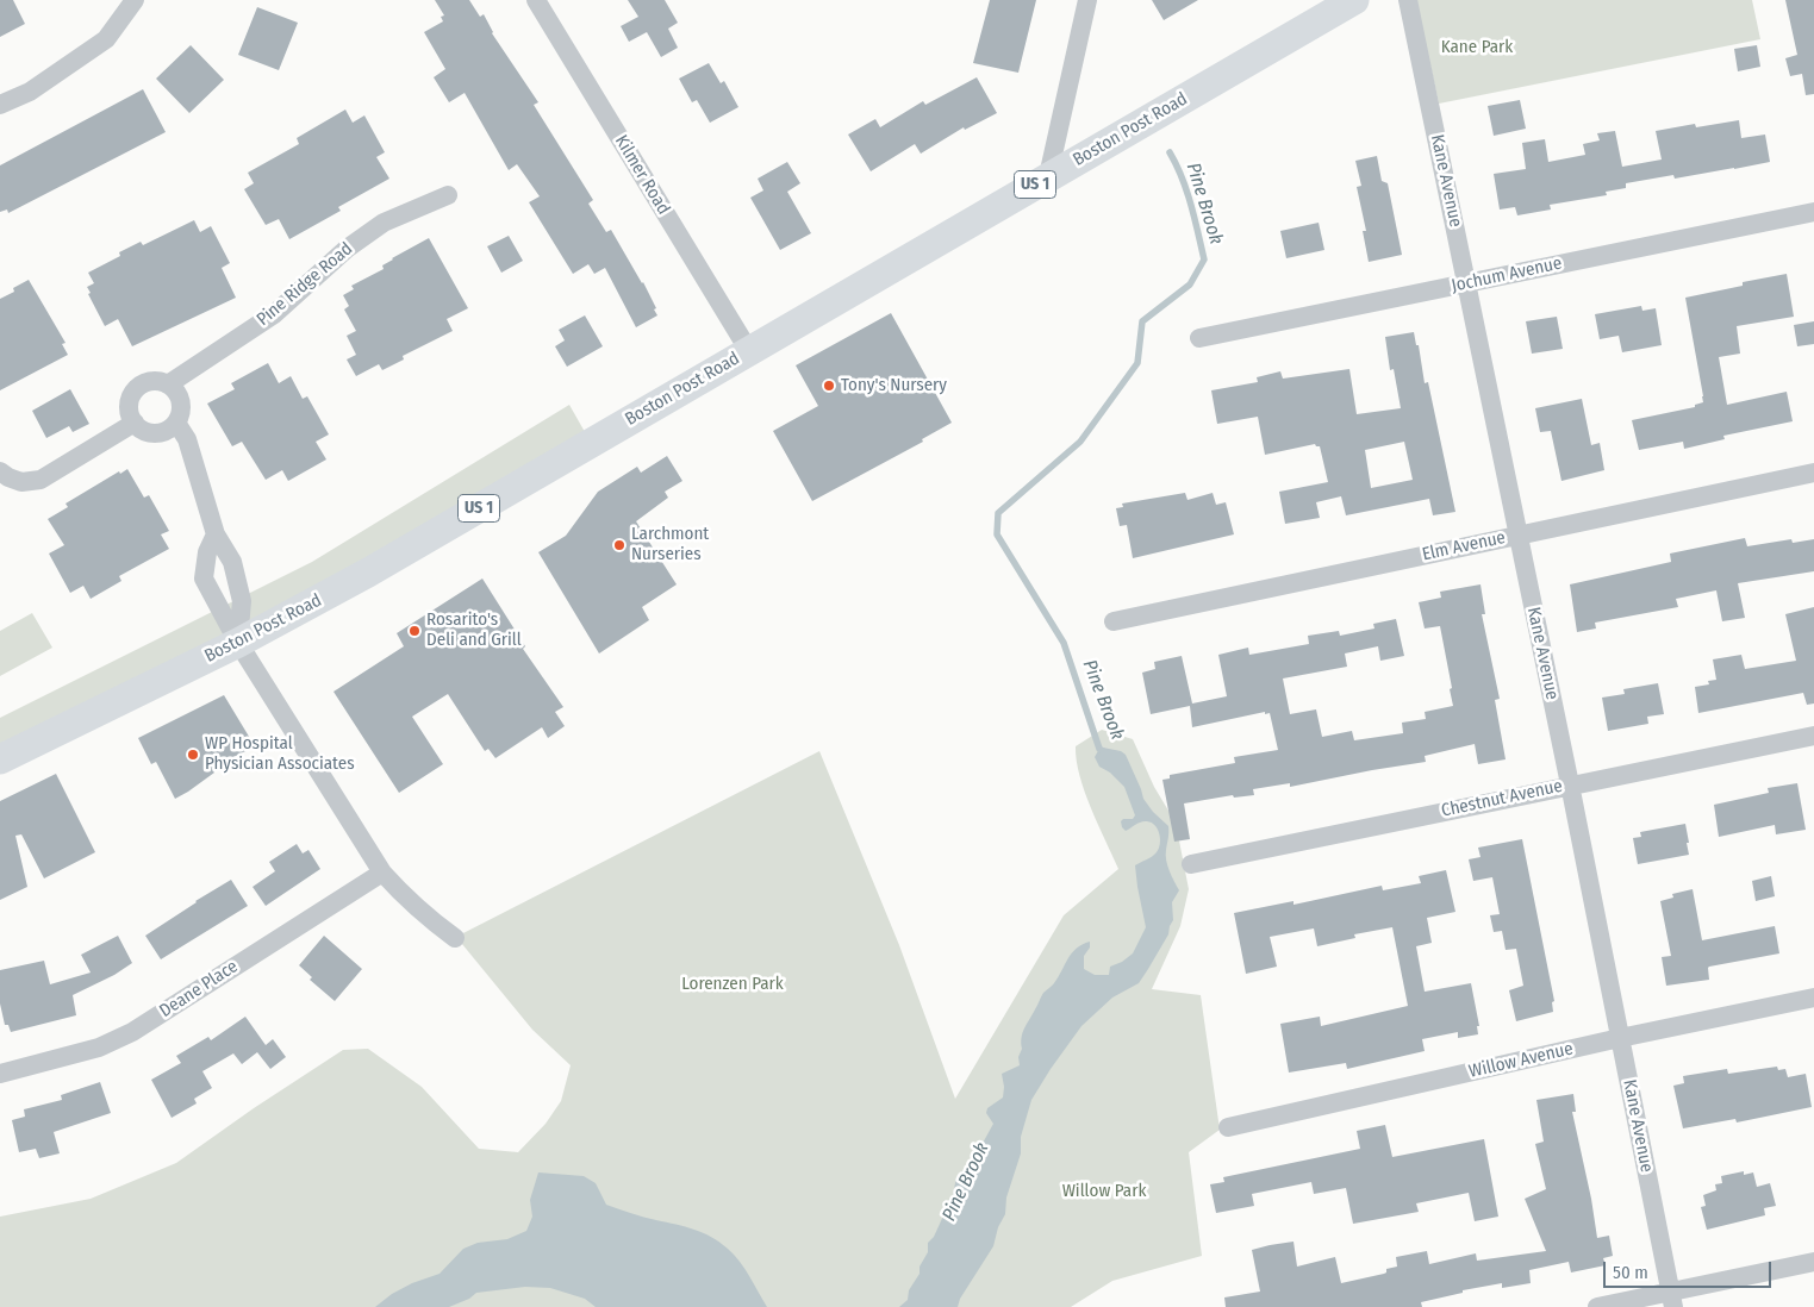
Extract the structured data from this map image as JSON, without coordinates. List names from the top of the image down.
{
  "streets": {
    "main road": ["Boston Post Road", "US 1"],
    "street": [
      "Kilmer Road",
      "Kane Avenue",
      "Jochum Avenue",
      "Pine Ridge Road",
      "Elm Avenue",
      "Chestnut Avenue",
      "Deane Place",
      "Willow Avenue"
    ]
  },
  "crossings": [
    ["Boston Post Road", "Kilmer Road"],
    ["Kane Avenue", "Jochum Avenue"],
    ["Kane Avenue", "Elm Avenue"],
    ["Kane Avenue", "Chestnut Avenue"],
    ["Kane Avenue", "Willow Avenue"]
  ],
  "water": ["Pine Brook"],
  "parks": ["Kane Park", "Lorenzen Park", "Willow Park"],
  "places": [
    "Tony's Nursery",
    "Larchmont Nurseries",
    "Rosarito's Deli and Grill",
    "WP Hospital Physician Associates"
  ],
  "scale_bar": "50 m"
}
